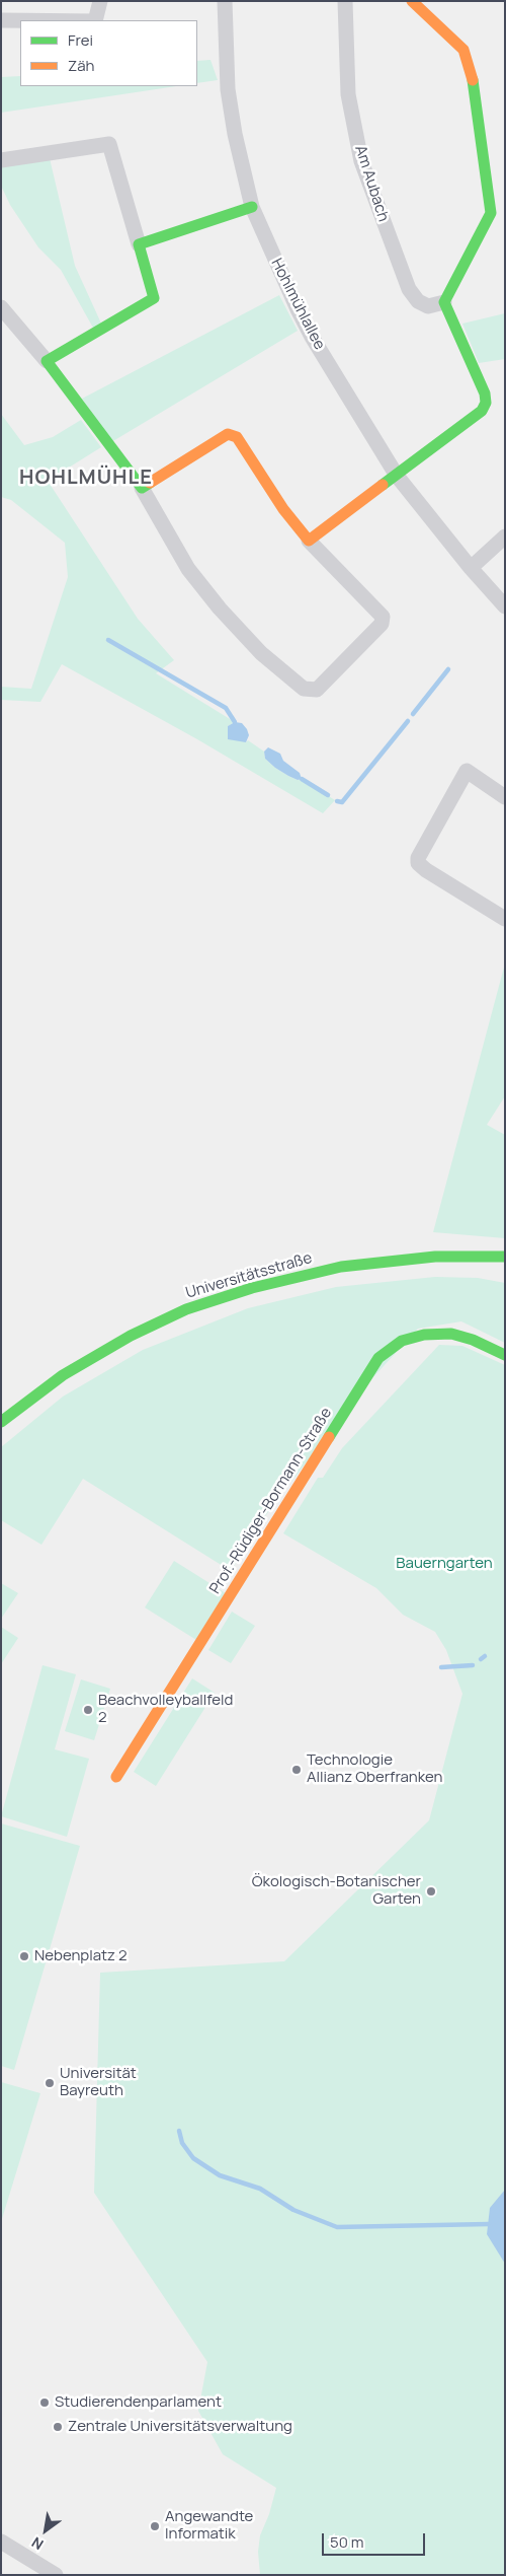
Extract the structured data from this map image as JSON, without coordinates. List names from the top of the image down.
{
  "streets": {
    "street": [
      "Am Aubach",
      "Hohlmühlallee",
      "Universitätsstraße",
      "Prof.-Rüdiger-Bormann-Straße"
    ]
  },
  "districts": ["HOHLMÜHLE"],
  "parks": ["Bauerngarten"],
  "places": [
    "Beachvolleyballfeld 2",
    "Technologie Allianz Oberfranken",
    "Ökologisch-Botanischer Garten",
    "Nebenplatz 2",
    "Universität Bayreuth",
    "Studierendenparlament",
    "Zentrale Universitätsverwaltung",
    "Angewandte Informatik"
  ],
  "legend": ["Frei", "Zäh"],
  "scale_bar": "50 m",
  "north": "bottom left"
}
